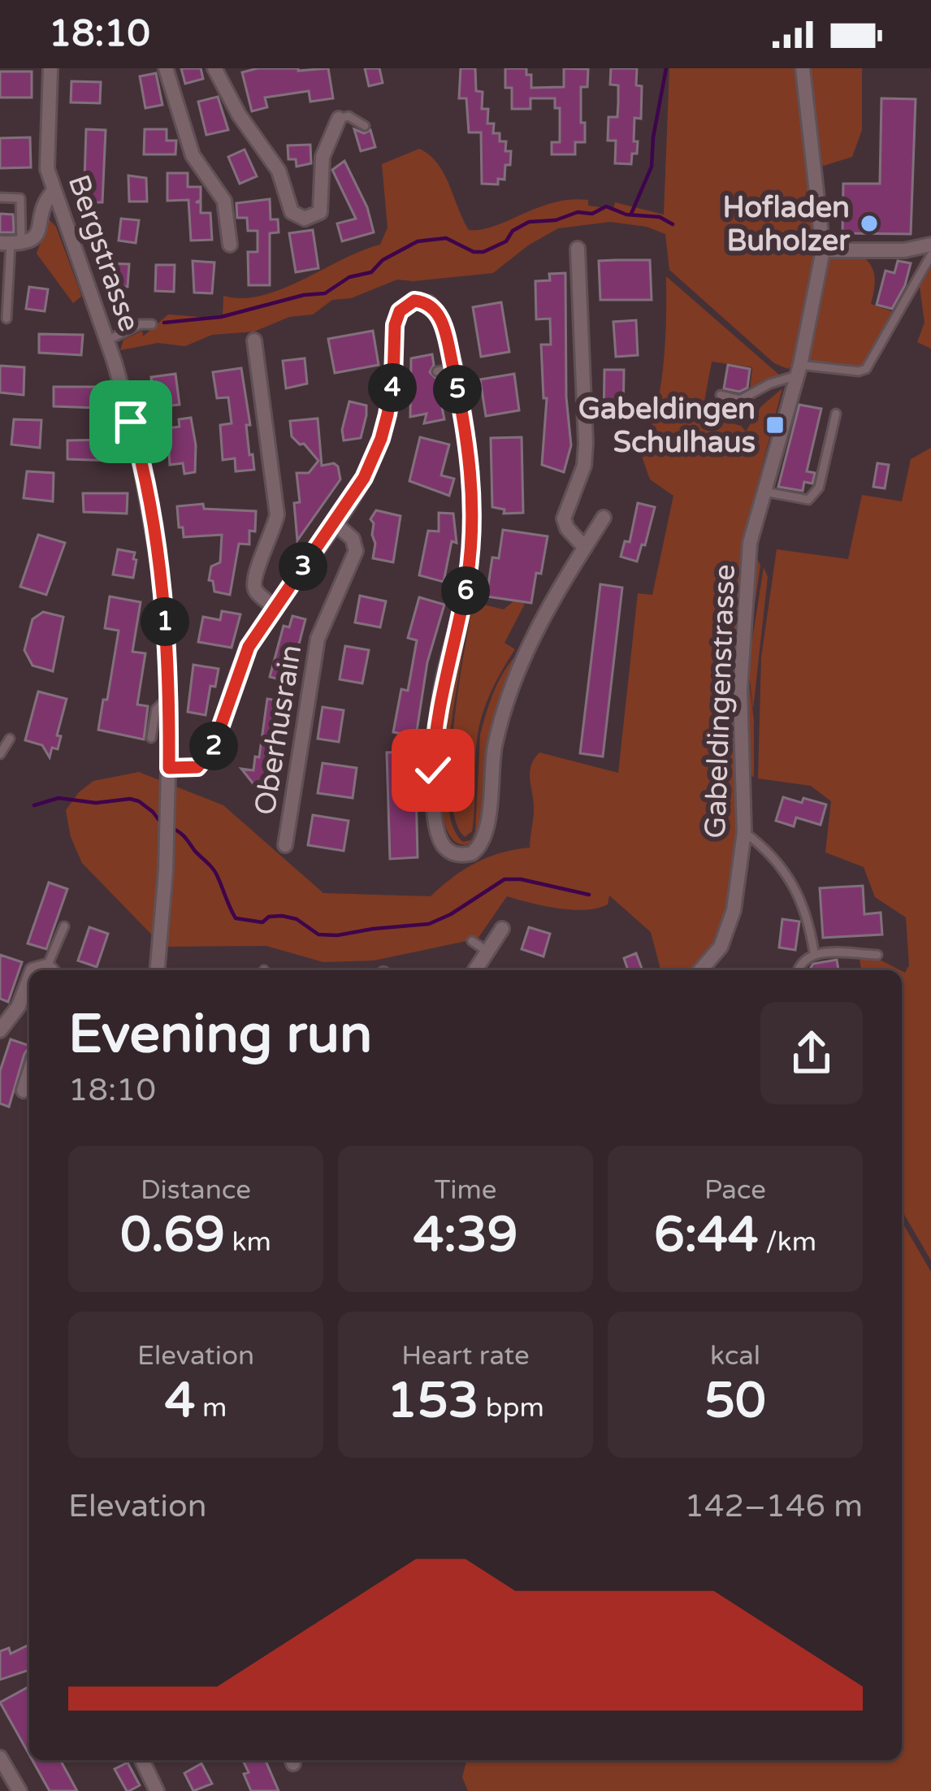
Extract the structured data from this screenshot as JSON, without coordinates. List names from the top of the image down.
{
  "streets": {
    "street": ["Bergstrasse", "Gabeldingenstrasse", "Oberhusrain"]
  },
  "crossings": [
    ["Bergstrasse", "Oberhusrain"]
  ],
  "places": {
    "other": ["Hofladen Buholzer"],
    "transit": ["Gabeldingen Schulhaus"]
  },
  "page": {
    "status": "18:10",
    "pins": [
      "4",
      "5",
      "3",
      "6",
      "1",
      "2"
    ],
    "heading": ["Evening run", "18:10"],
    "stats": [
      ["Distance", "0.69 km"],
      ["Time", "4:39"],
      ["Pace", "6:44 /km"],
      ["Elevation", "4 m"],
      ["Heart rate", "153 bpm"],
      ["kcal", "50"]
    ],
    "chart": ["Elevation", "142–146 m"]
  }
}
